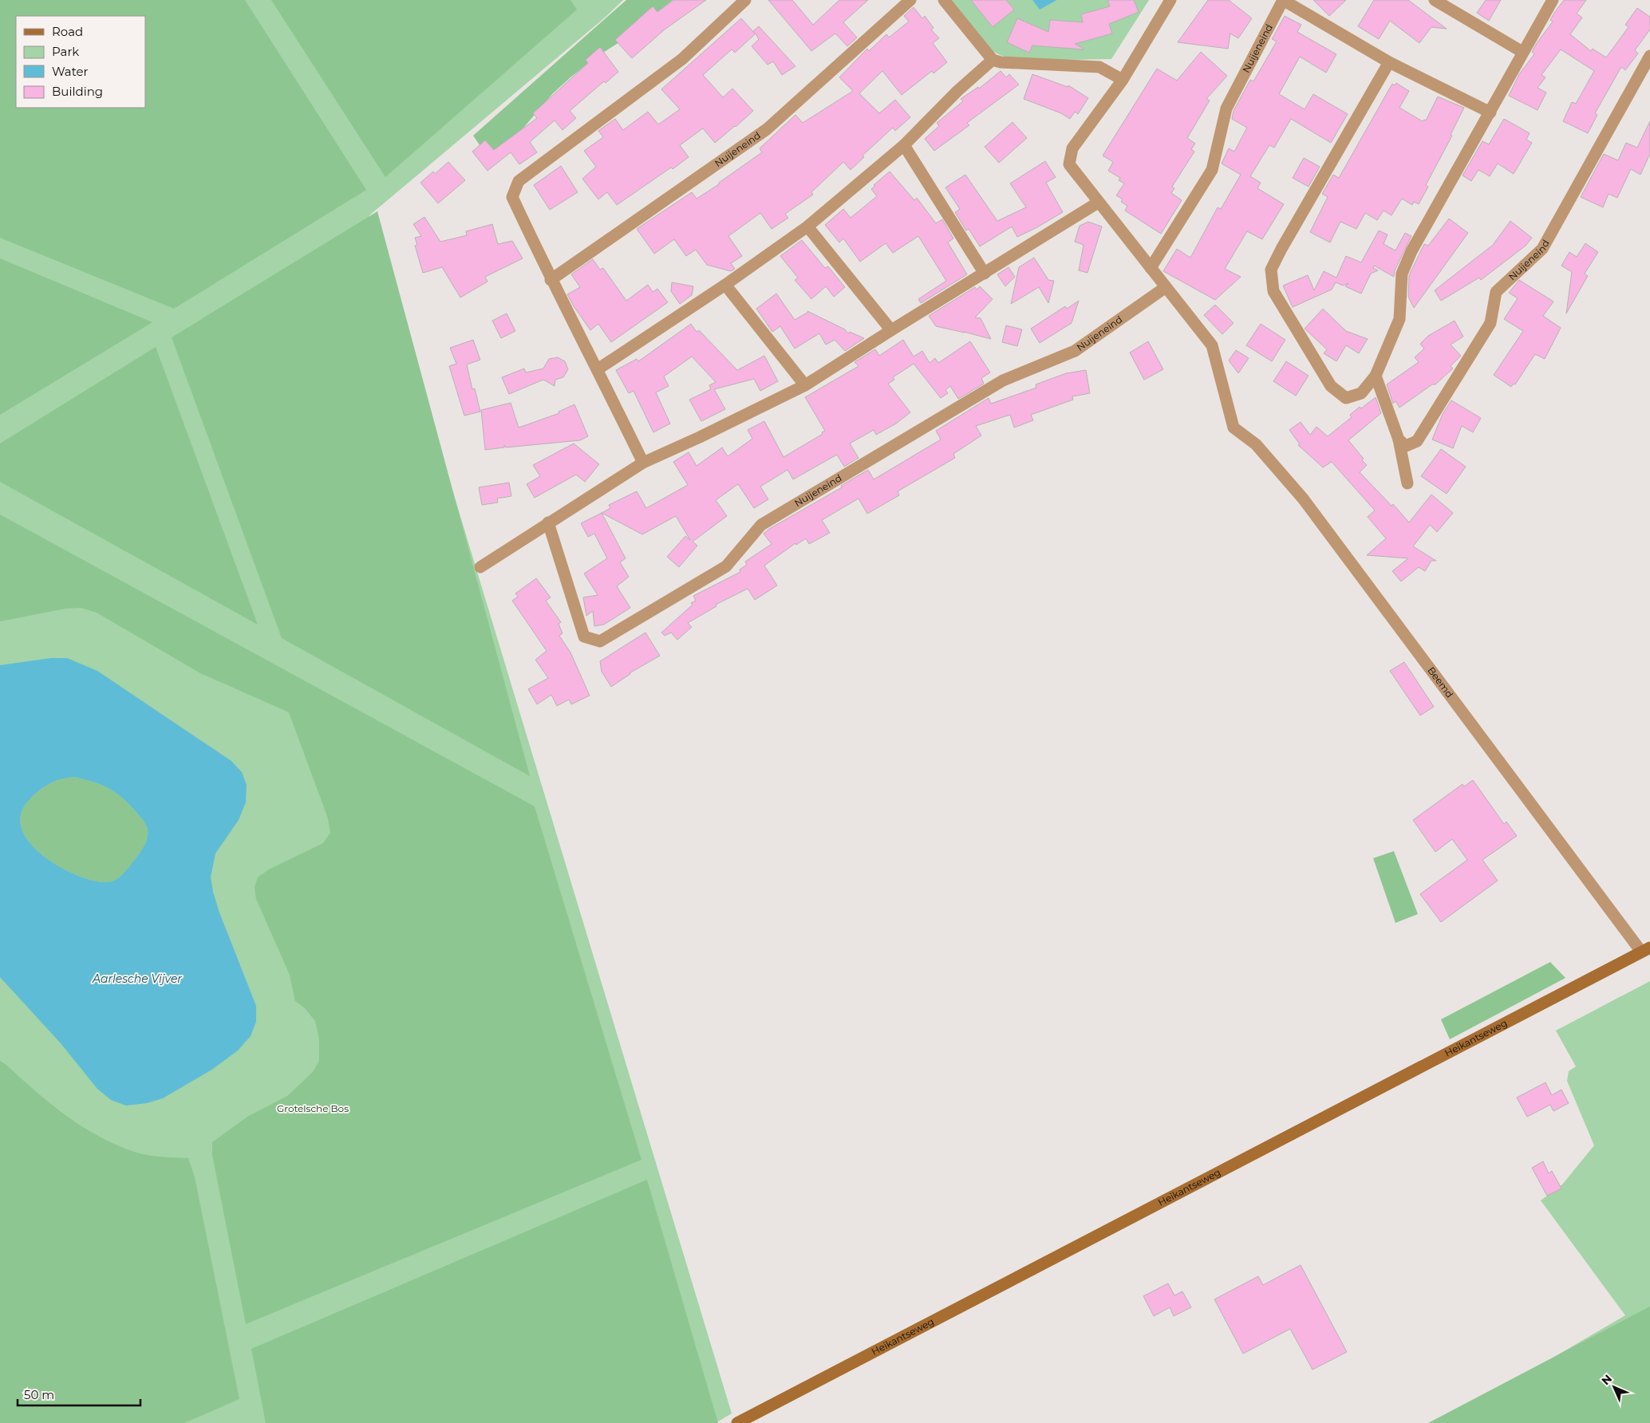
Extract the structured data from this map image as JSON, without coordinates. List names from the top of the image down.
{
  "streets": {
    "street": ["Nuijeneind", "Beemd", "Heikantseweg"]
  },
  "crossings": [
    ["Nuijeneind", "Beemd"],
    ["Beemd", "Heikantseweg"]
  ],
  "water": ["Aarlesche Vijver"],
  "parks": ["Grotelsche Bos"],
  "legend": [
    "Road",
    "Park",
    "Water",
    "Building"
  ],
  "scale_bar": "50 m",
  "north": "top left"
}
